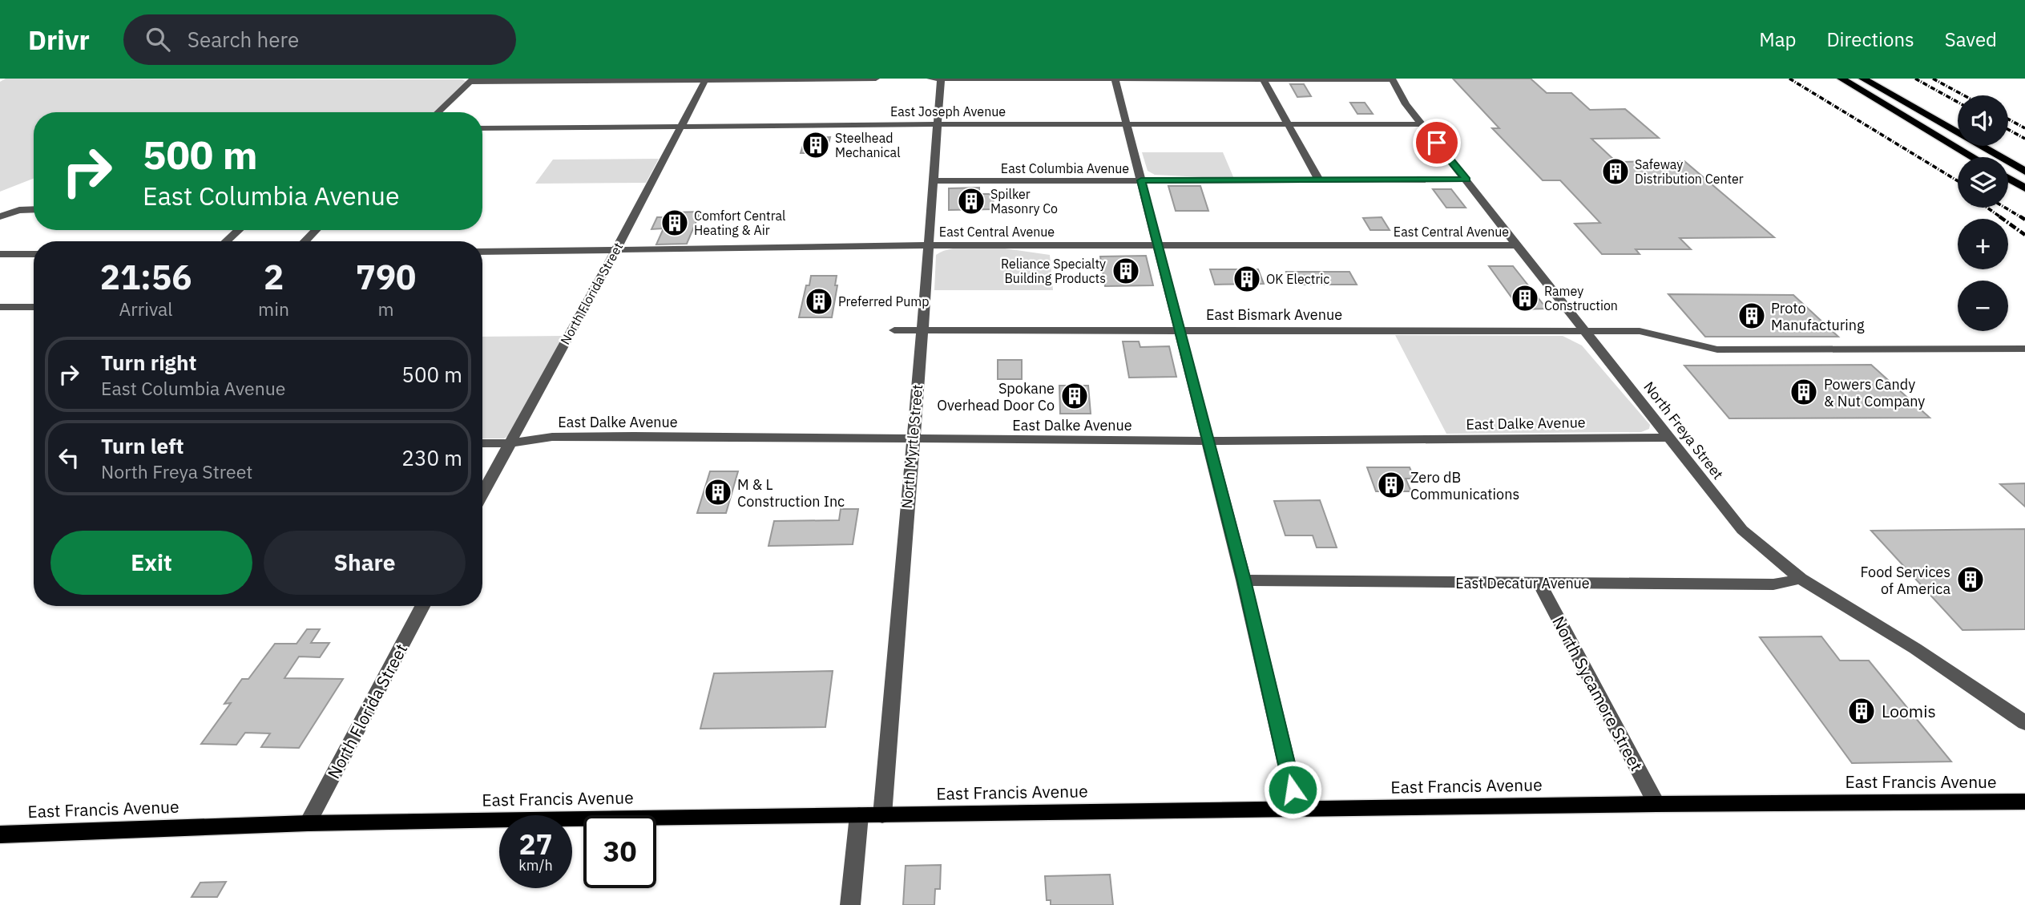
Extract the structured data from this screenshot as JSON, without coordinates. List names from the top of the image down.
{
  "streets": {
    "main road": ["East Francis Avenue"],
    "street": [
      "East Joseph Avenue",
      "East Columbia Avenue",
      "East Central Avenue",
      "North Florida Street",
      "East Bismark Avenue",
      "East Dalke Avenue",
      "North Freya Street",
      "North Myrtle Street",
      "East Decatur Avenue",
      "North Sycamore Street"
    ]
  },
  "crossings": [
    ["East Joseph Avenue", "North Florida Street"],
    ["East Joseph Avenue", "North Freya Street"],
    ["East Joseph Avenue", "North Myrtle Street"],
    ["East Columbia Avenue", "North Freya Street"],
    ["East Columbia Avenue", "North Myrtle Street"],
    ["East Central Avenue", "North Florida Street"],
    ["East Central Avenue", "North Freya Street"],
    ["East Central Avenue", "North Myrtle Street"],
    ["North Florida Street", "East Dalke Avenue"],
    ["North Florida Street", "East Francis Avenue"],
    ["East Bismark Avenue", "North Freya Street"],
    ["East Bismark Avenue", "North Myrtle Street"],
    ["East Dalke Avenue", "North Freya Street"],
    ["East Dalke Avenue", "North Myrtle Street"],
    ["North Freya Street", "East Decatur Avenue"],
    ["North Myrtle Street", "East Francis Avenue"],
    ["East Decatur Avenue", "North Sycamore Street"],
    ["North Sycamore Street", "East Francis Avenue"]
  ],
  "places": {
    "building": [
      "Steelhead Mechanical",
      "Safeway Distribution Center",
      "Spilker Masonry Co",
      "Comfort Central Heating & Air",
      "Reliance Specialty Building Products",
      "OK Electric",
      "Ramey Construction",
      "Preferred Pump",
      "Proto Manufacturing",
      "Powers Candy & Nut Company",
      "Spokane Overhead Door Co",
      "Zero dB Communications",
      "M & L Construction Inc",
      "Food Services of America",
      "Loomis"
    ]
  },
  "page": {
    "header": "Drivr",
    "search": "Search here",
    "nav": ["Map", "Directions", "Saved"],
    "map_buttons": ["+", "−"],
    "turn": ["500 m", "East Columbia Avenue"],
    "eta": [
      "21:56",
      "Arrival",
      "2",
      "min",
      "790",
      "m"
    ],
    "list": [
      {
        "name": "Turn right",
        "note": "East Columbia Avenue",
        "value": "500 m"
      },
      {
        "name": "Turn left",
        "note": "North Freya Street",
        "value": "230 m"
      }
    ],
    "buttons": ["Exit", "Share"],
    "speed": "27 km/h",
    "limit": "30"
  }
}
